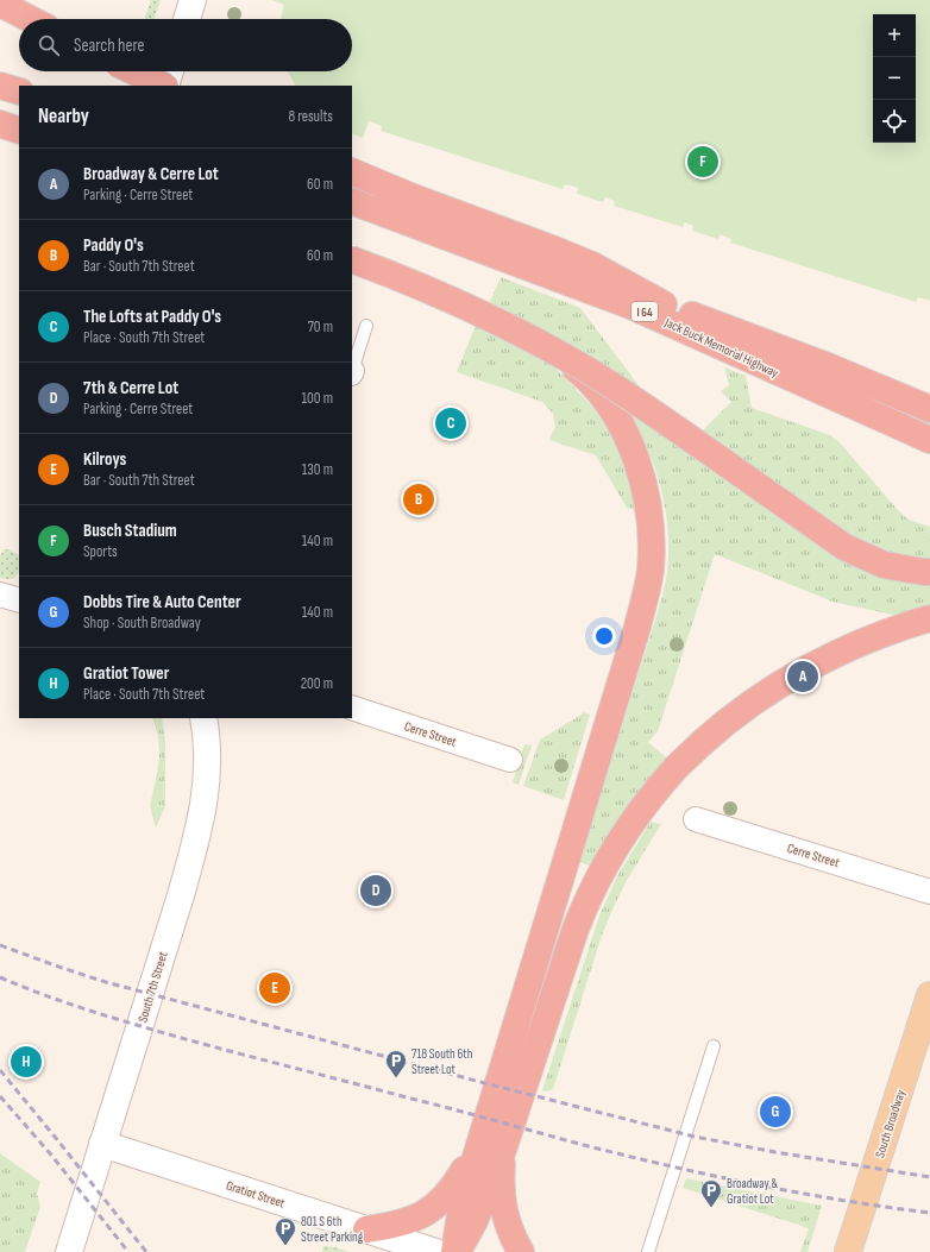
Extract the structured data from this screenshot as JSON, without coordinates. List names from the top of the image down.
{
  "streets": {
    "highway": ["I 64", "Jack Buck Memorial Highway"],
    "main road": ["South 7th Street", "South Broadway", "Gratiot Street"],
    "street": ["Cerre Street"]
  },
  "crossings": [
    ["South 7th Street", "Gratiot Street"]
  ],
  "places": {
    "parking": ["718 South 6th Street Lot", "Broadway & Gratiot Lot", "801 S 6th Street Parking"]
  },
  "page": {
    "map_buttons": ["+", "−"],
    "search": "Search here",
    "heading": ["Nearby", "8 results"],
    "pins": [
      "F",
      "C",
      "B",
      "A",
      "D",
      "E",
      "H",
      "G"
    ],
    "list": [
      {
        "mark": "A",
        "name": "Broadway & Cerre Lot",
        "note": "Parking · Cerre Street",
        "value": "60 m"
      },
      {
        "mark": "B",
        "name": "Paddy O's",
        "note": "Bar · South 7th Street",
        "value": "60 m"
      },
      {
        "mark": "C",
        "name": "The Lofts at Paddy O's",
        "note": "Place · South 7th Street",
        "value": "70 m"
      },
      {
        "mark": "D",
        "name": "7th & Cerre Lot",
        "note": "Parking · Cerre Street",
        "value": "100 m"
      },
      {
        "mark": "E",
        "name": "Kilroys",
        "note": "Bar · South 7th Street",
        "value": "130 m"
      },
      {
        "mark": "F",
        "name": "Busch Stadium",
        "note": "Sports",
        "value": "140 m"
      },
      {
        "mark": "G",
        "name": "Dobbs Tire & Auto Center",
        "note": "Shop · South Broadway",
        "value": "140 m"
      },
      {
        "mark": "H",
        "name": "Gratiot Tower",
        "note": "Place · South 7th Street",
        "value": "200 m"
      }
    ]
  }
}
